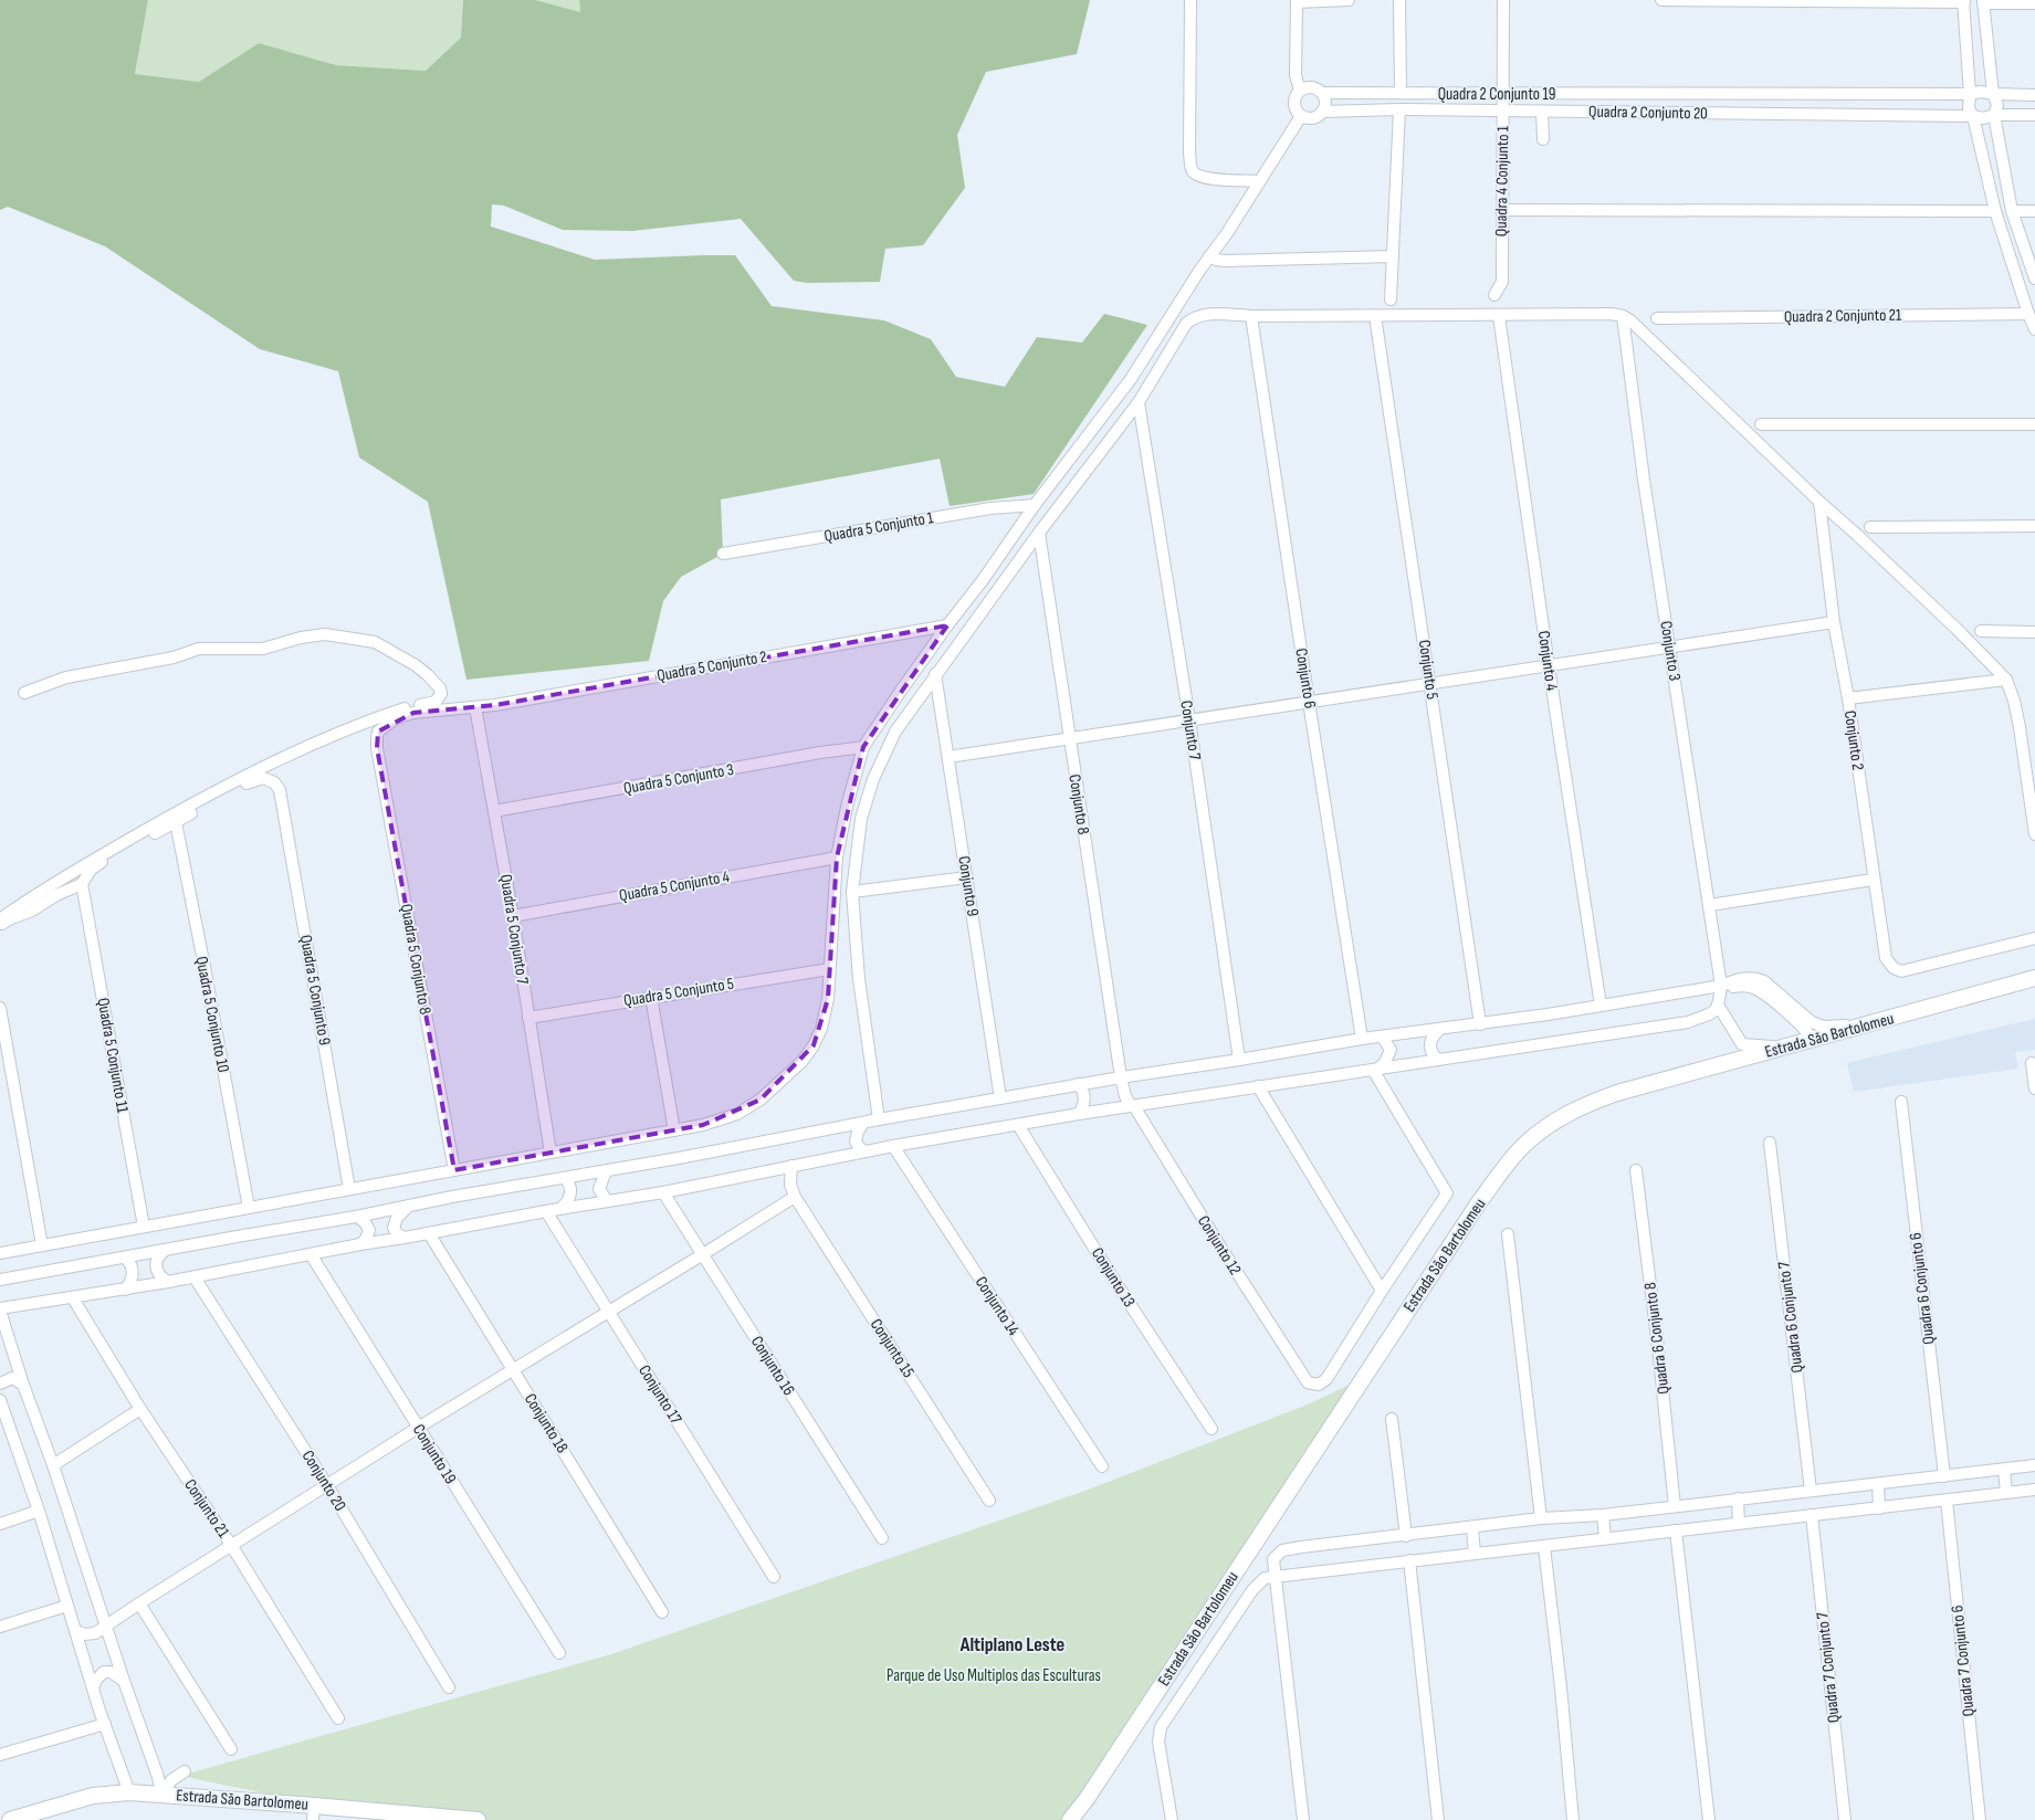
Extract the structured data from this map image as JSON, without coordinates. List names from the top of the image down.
{
  "streets": {
    "street": [
      "Quadra 2 Conjunto 19",
      "Quadra 2 Conjunto 20",
      "Quadra 4 Conjunto 1",
      "Quadra 2 Conjunto 21",
      "Quadra 5 Conjunto 1",
      "Conjunto 3",
      "Conjunto 4",
      "Quadra 5 Conjunto 2",
      "Conjunto 5",
      "Conjunto 6",
      "Conjunto 7",
      "Conjunto 2",
      "Quadra 5 Conjunto 3",
      "Conjunto 8",
      "Quadra 5 Conjunto 4",
      "Conjunto 9",
      "Quadra 5 Conjunto 7",
      "Quadra 5 Conjunto 8",
      "Quadra 5 Conjunto 9",
      "Quadra 5 Conjunto 5",
      "Quadra 5 Conjunto 10",
      "Estrada São Bartolomeu",
      "Quadra 5 Conjunto 11",
      "Conjunto 12",
      "Conjunto 13",
      "Quadra 6 Conjunto 6",
      "Conjunto 14",
      "Quadra 6 Conjunto 7",
      "Quadra 6 Conjunto 8",
      "Conjunto 15",
      "Conjunto 16",
      "Conjunto 17",
      "Conjunto 18",
      "Conjunto 19",
      "Conjunto 20",
      "Conjunto 21",
      "Quadra 7 Conjunto 6",
      "Quadra 7 Conjunto 7"
    ]
  },
  "crossings": [
    ["Quadra 2 Conjunto 19", "Quadra 2 Conjunto 20"],
    ["Quadra 2 Conjunto 19", "Quadra 4 Conjunto 1"],
    ["Quadra 2 Conjunto 20", "Quadra 4 Conjunto 1"],
    ["Quadra 5 Conjunto 2", "Quadra 5 Conjunto 7"],
    ["Quadra 5 Conjunto 2", "Quadra 5 Conjunto 8"],
    ["Quadra 5 Conjunto 3", "Quadra 5 Conjunto 7"],
    ["Conjunto 8", "Conjunto 12"],
    ["Quadra 5 Conjunto 4", "Quadra 5 Conjunto 7"],
    ["Quadra 5 Conjunto 7", "Quadra 5 Conjunto 5"],
    ["Quadra 5 Conjunto 9", "Quadra 5 Conjunto 10"]
  ],
  "districts": ["Altiplano Leste"],
  "parks": ["Parque de Uso Multiplos das Esculturas"]
}
